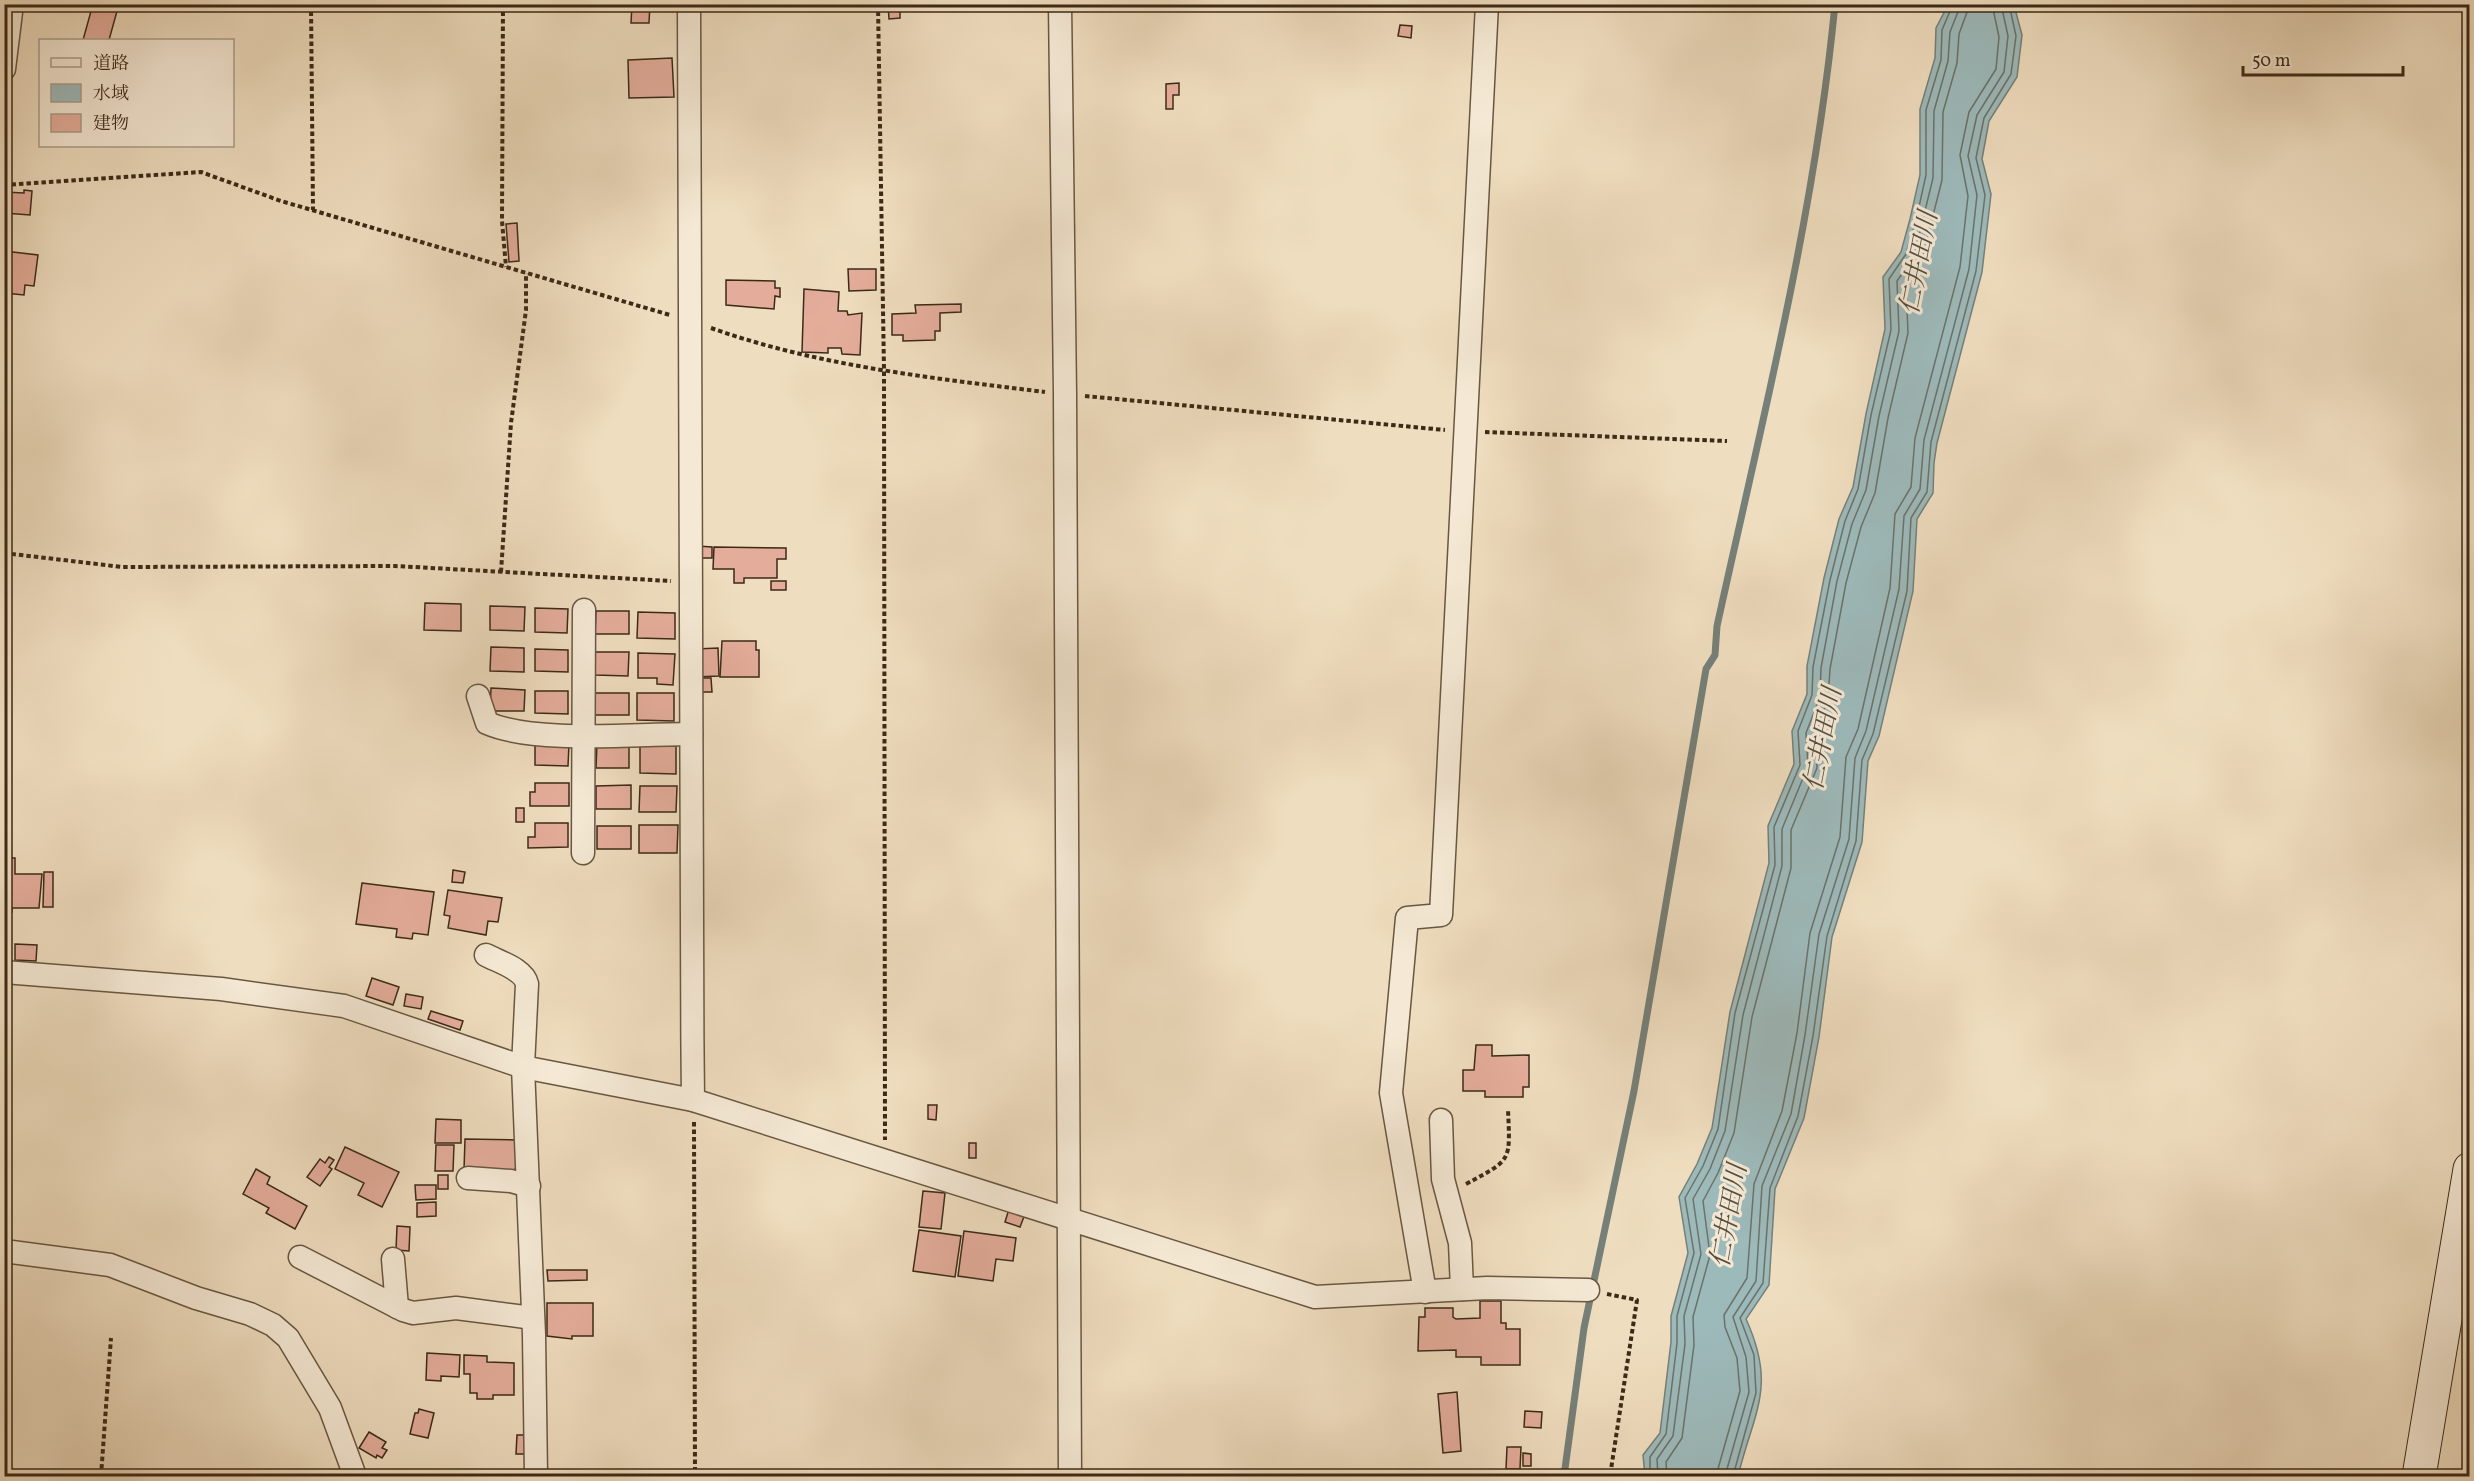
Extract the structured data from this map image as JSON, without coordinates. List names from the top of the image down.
{
  "water": ["仁井田川"],
  "legend": ["道路", "水域", "建物"],
  "scale_bar": "50 m"
}
